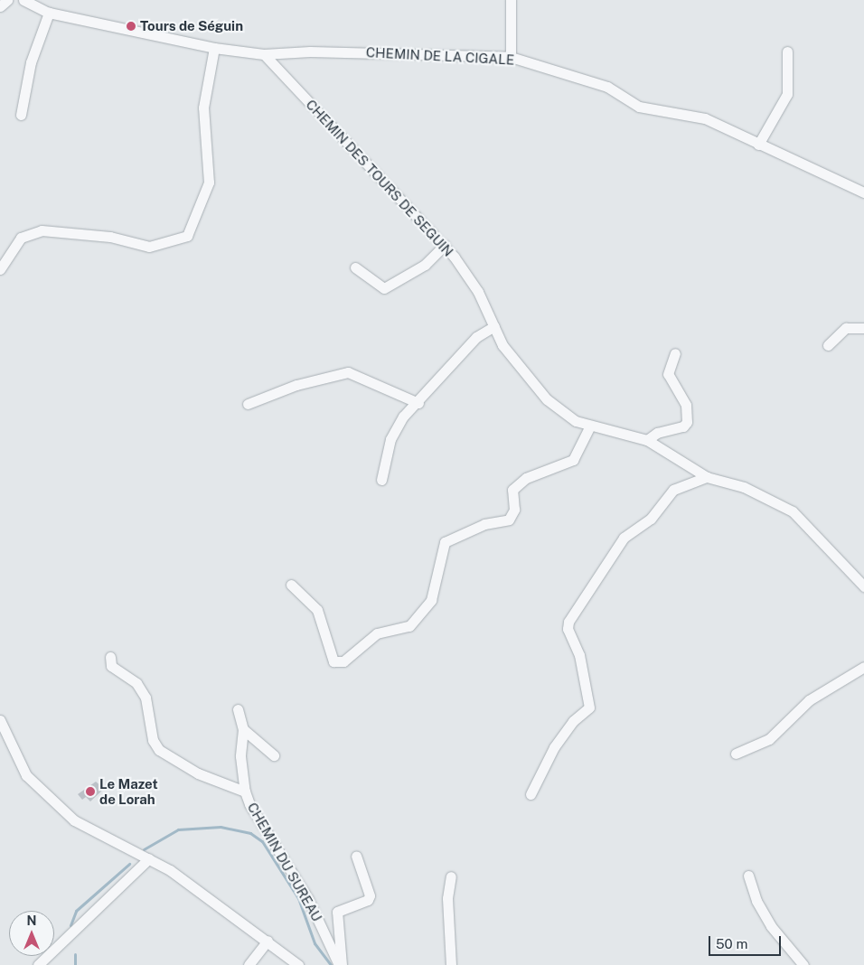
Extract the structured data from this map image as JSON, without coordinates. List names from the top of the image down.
{
  "streets": {
    "street": ["CHEMIN DE LA CIGALE", "CHEMIN DES TOURS DE SEGUIN", "CHEMIN DU SUREAU"]
  },
  "crossings": [
    ["CHEMIN DE LA CIGALE", "CHEMIN DES TOURS DE SEGUIN"]
  ],
  "places": ["Tours de Séguin", "Le Mazet de Lorah"],
  "scale_bar": "50 m",
  "north": "top"
}
